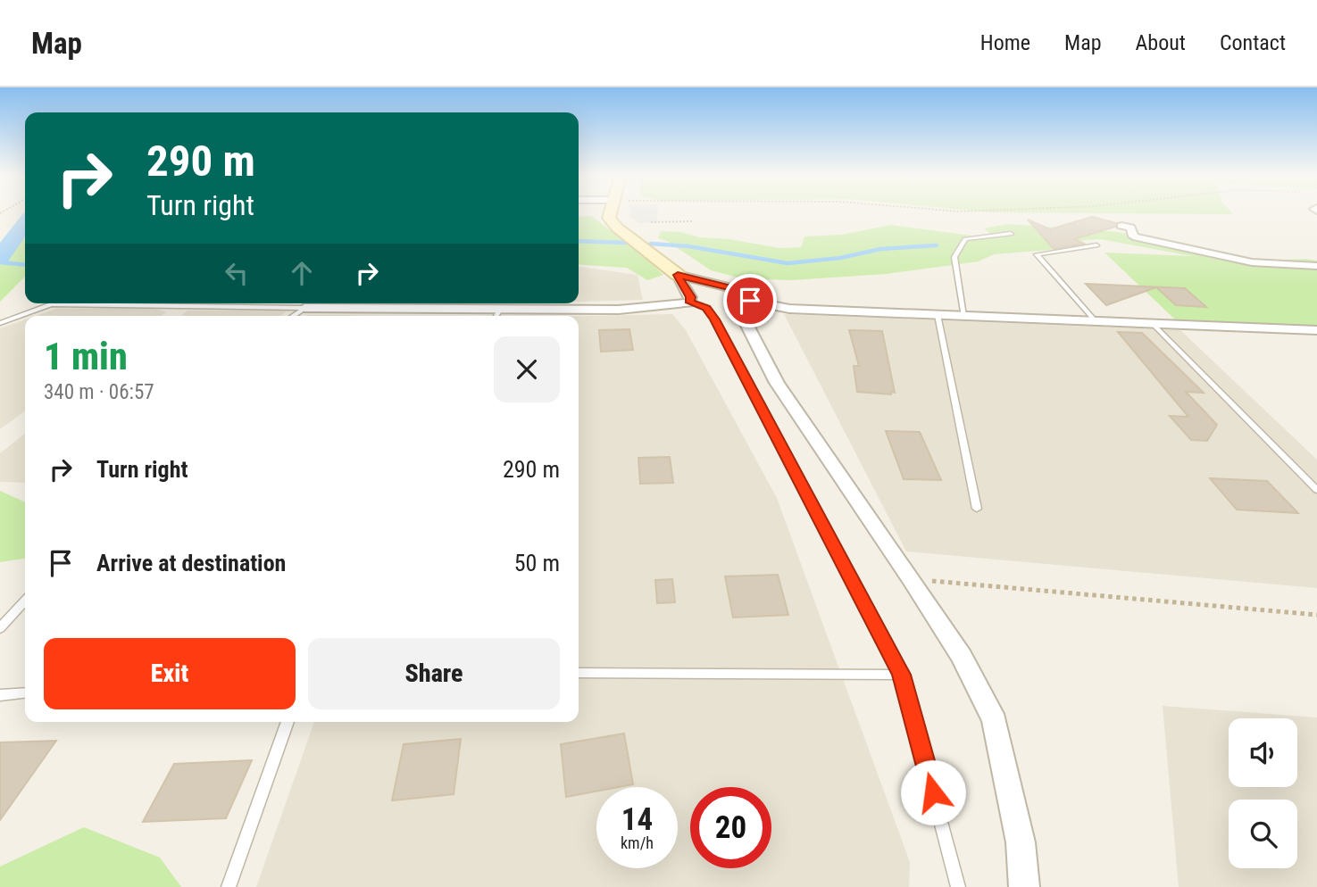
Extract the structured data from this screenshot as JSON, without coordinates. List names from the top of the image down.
{
  "page": {
    "header": "Map",
    "nav": [
      "Home",
      "Map",
      "About",
      "Contact"
    ],
    "turn": ["290 m", "Turn right"],
    "heading": ["1 min", "340 m · 06:57"],
    "list": [
      {
        "name": "Turn right",
        "value": "290 m"
      },
      {
        "name": "Arrive at destination",
        "value": "50 m"
      }
    ],
    "buttons": ["Exit", "Share"],
    "speed": "14 km/h",
    "limit": "20"
  }
}
